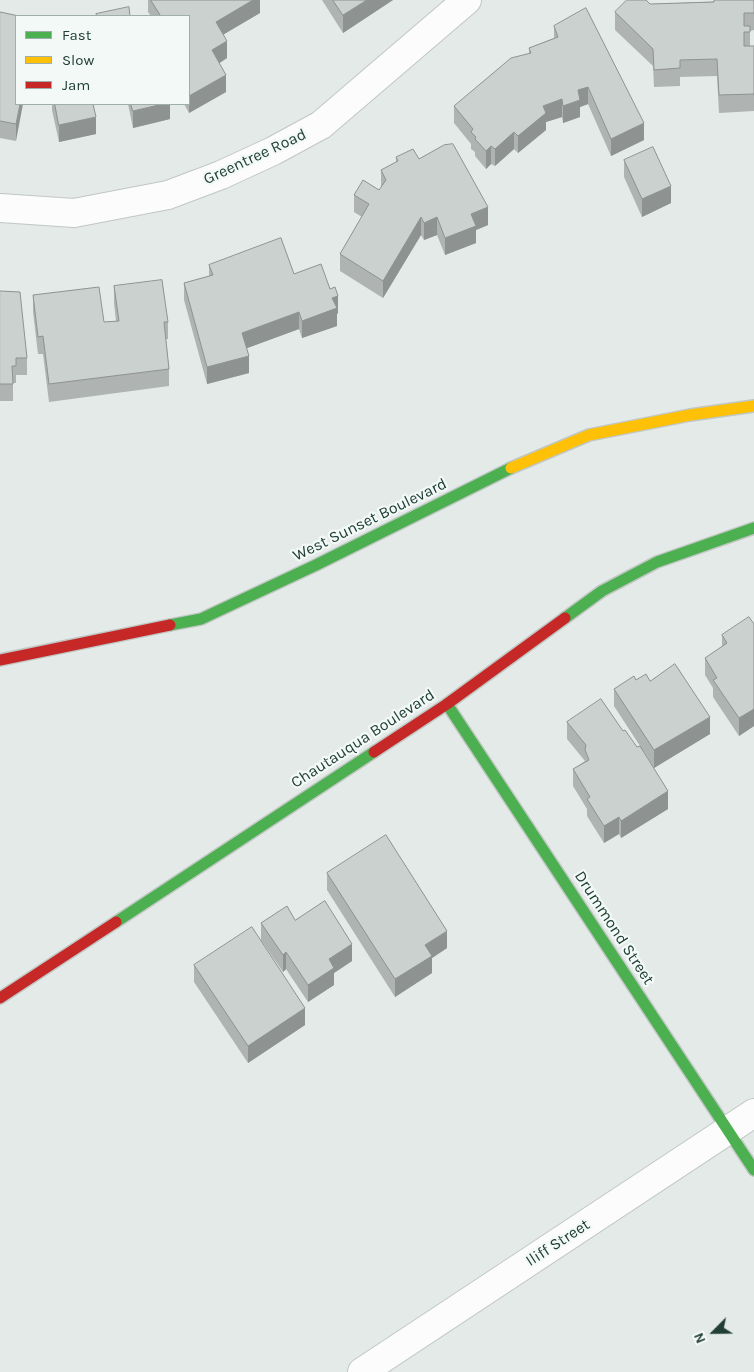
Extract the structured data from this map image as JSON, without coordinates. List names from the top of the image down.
{
  "streets": {
    "street": [
      "Greentree Road",
      "West Sunset Boulevard",
      "Chautauqua Boulevard",
      "Drummond Street",
      "Iliff Street"
    ]
  },
  "crossings": [
    ["Chautauqua Boulevard", "Drummond Street"],
    ["Drummond Street", "Iliff Street"]
  ],
  "legend": ["Fast", "Slow", "Jam"],
  "north": "bottom left"
}
